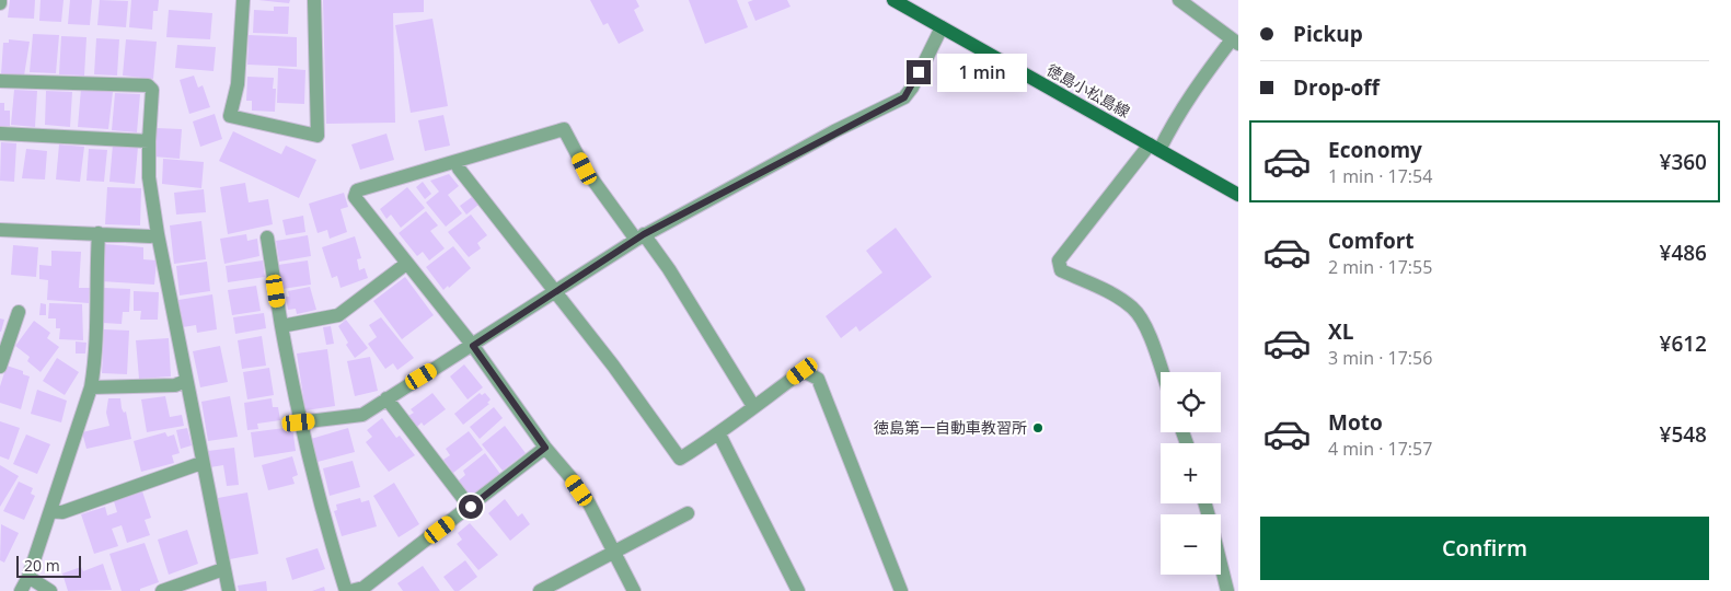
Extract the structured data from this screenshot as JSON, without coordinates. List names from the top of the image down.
{
  "streets": {
    "main road": ["徳島小松島線"]
  },
  "places": ["徳島第一自動車教習所"],
  "scale_bar": "20 m",
  "page": {
    "banner": ["Pickup", "Drop-off"],
    "bubble": "1 min",
    "list": [
      {
        "name": "Economy",
        "note": "1 min · 17:54",
        "value": "¥360"
      },
      {
        "name": "Comfort",
        "note": "2 min · 17:55",
        "value": "¥486"
      },
      {
        "name": "XL",
        "note": "3 min · 17:56",
        "value": "¥612"
      },
      {
        "name": "Moto",
        "note": "4 min · 17:57",
        "value": "¥548"
      }
    ],
    "map_buttons": ["+", "−"],
    "buttons": "Confirm",
    "scale": "20 m"
  }
}
